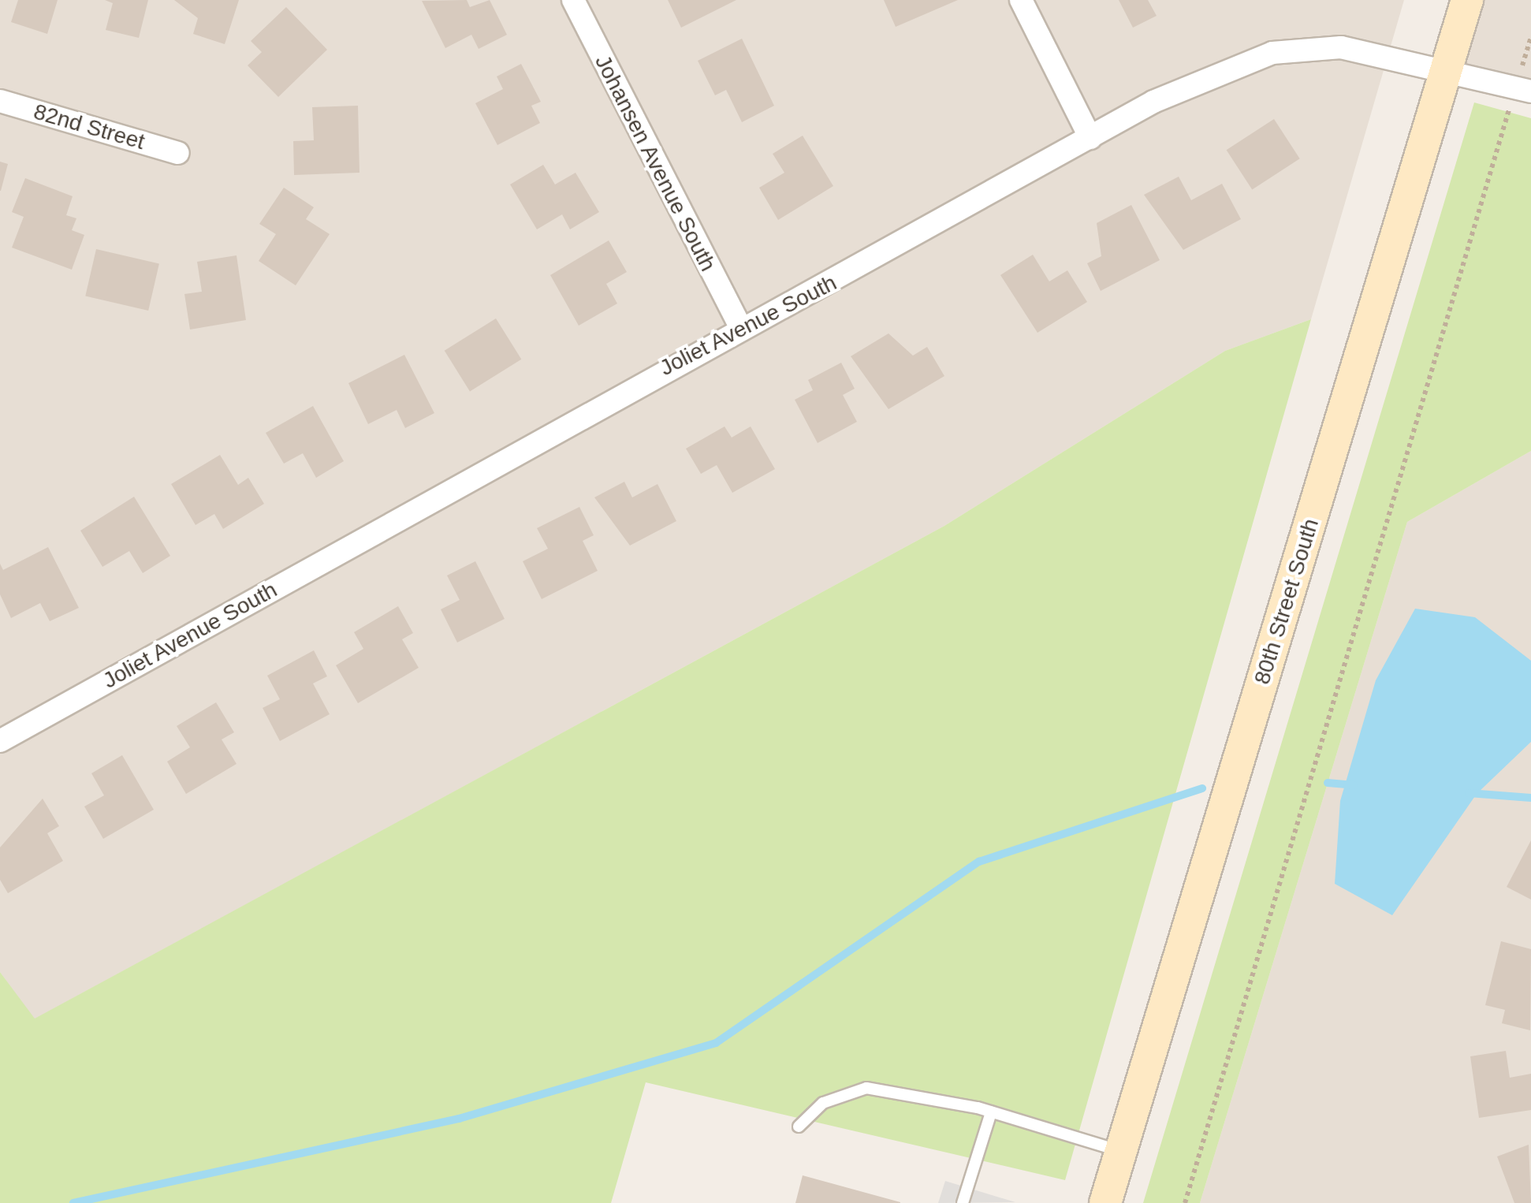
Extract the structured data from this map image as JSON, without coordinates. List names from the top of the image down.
{
  "streets": {
    "main road": ["80th Street South"],
    "street": ["82nd Street", "Johansen Avenue South", "Joliet Avenue South"]
  },
  "crossings": [
    ["Johansen Avenue South", "Joliet Avenue South"],
    ["Joliet Avenue South", "80th Street South"]
  ]
}
